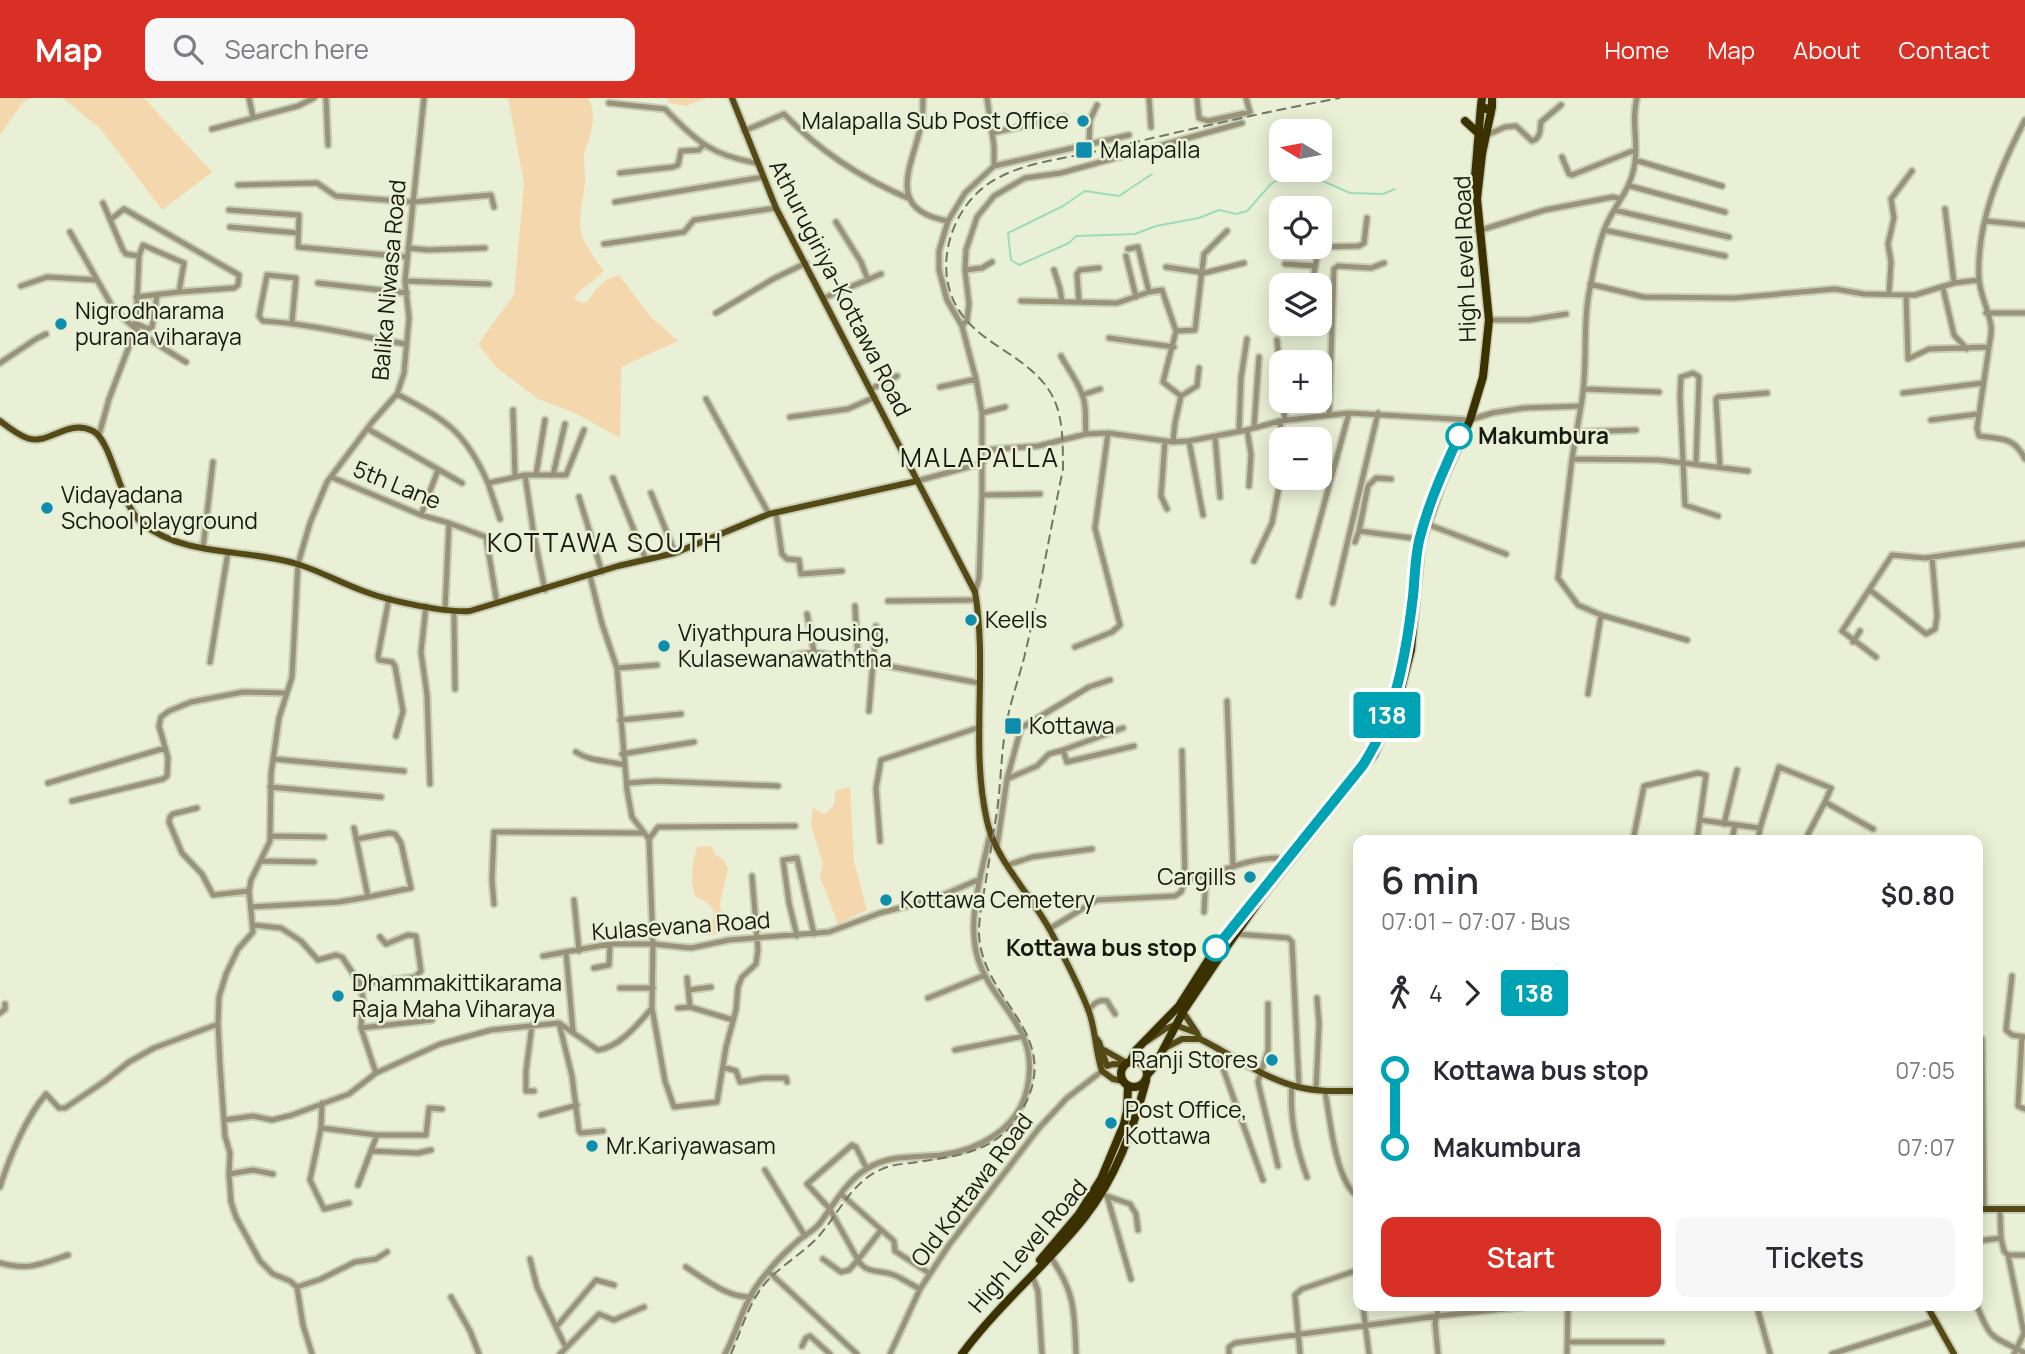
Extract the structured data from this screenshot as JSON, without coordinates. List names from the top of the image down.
{
  "streets": {
    "highway": ["High Level Road"],
    "main road": ["Athurugiriya-Kottawa Road"],
    "street": [
      "Balika Niwasa Road",
      "5th Lane",
      "Kulasevana Road",
      "Old Kottawa Road"
    ]
  },
  "crossings": [
    ["Balika Niwasa Road", "5th Lane"],
    ["Athurugiriya-Kottawa Road", "Old Kottawa Road"]
  ],
  "districts": ["MALAPALLA", "KOTTAWA SOUTH"],
  "places": {
    "other": [
      "Malapalla Sub Post Office",
      "Nigrodharama purana viharaya",
      "Makumbura",
      "Vidayadana School playground",
      "Keells",
      "Viyathpura Housing, Kulasewanawaththa",
      "Cargills",
      "Kottawa Cemetery",
      "Kottawa bus stop",
      "Dhammakittikarama Raja Maha Viharaya",
      "Ranji Stores",
      "Post Office, Kottawa",
      "Mr.Kariyawasam"
    ],
    "transit": ["Malapalla", "Kottawa"]
  },
  "lines": ["bus line 138"],
  "north": "left",
  "page": {
    "header": "Map",
    "search": "Search here",
    "nav": [
      "Home",
      "Map",
      "About",
      "Contact"
    ],
    "on_map": "138",
    "map_buttons": ["+", "−"],
    "heading": ["6 min", "07:01 – 07:07 · Bus", "$0.80"],
    "legs": ["4", "138"],
    "list": [
      {
        "name": "Kottawa bus stop",
        "value": "07:05"
      },
      {
        "name": "Makumbura",
        "value": "07:07"
      }
    ],
    "buttons": ["Start", "Tickets"]
  }
}
